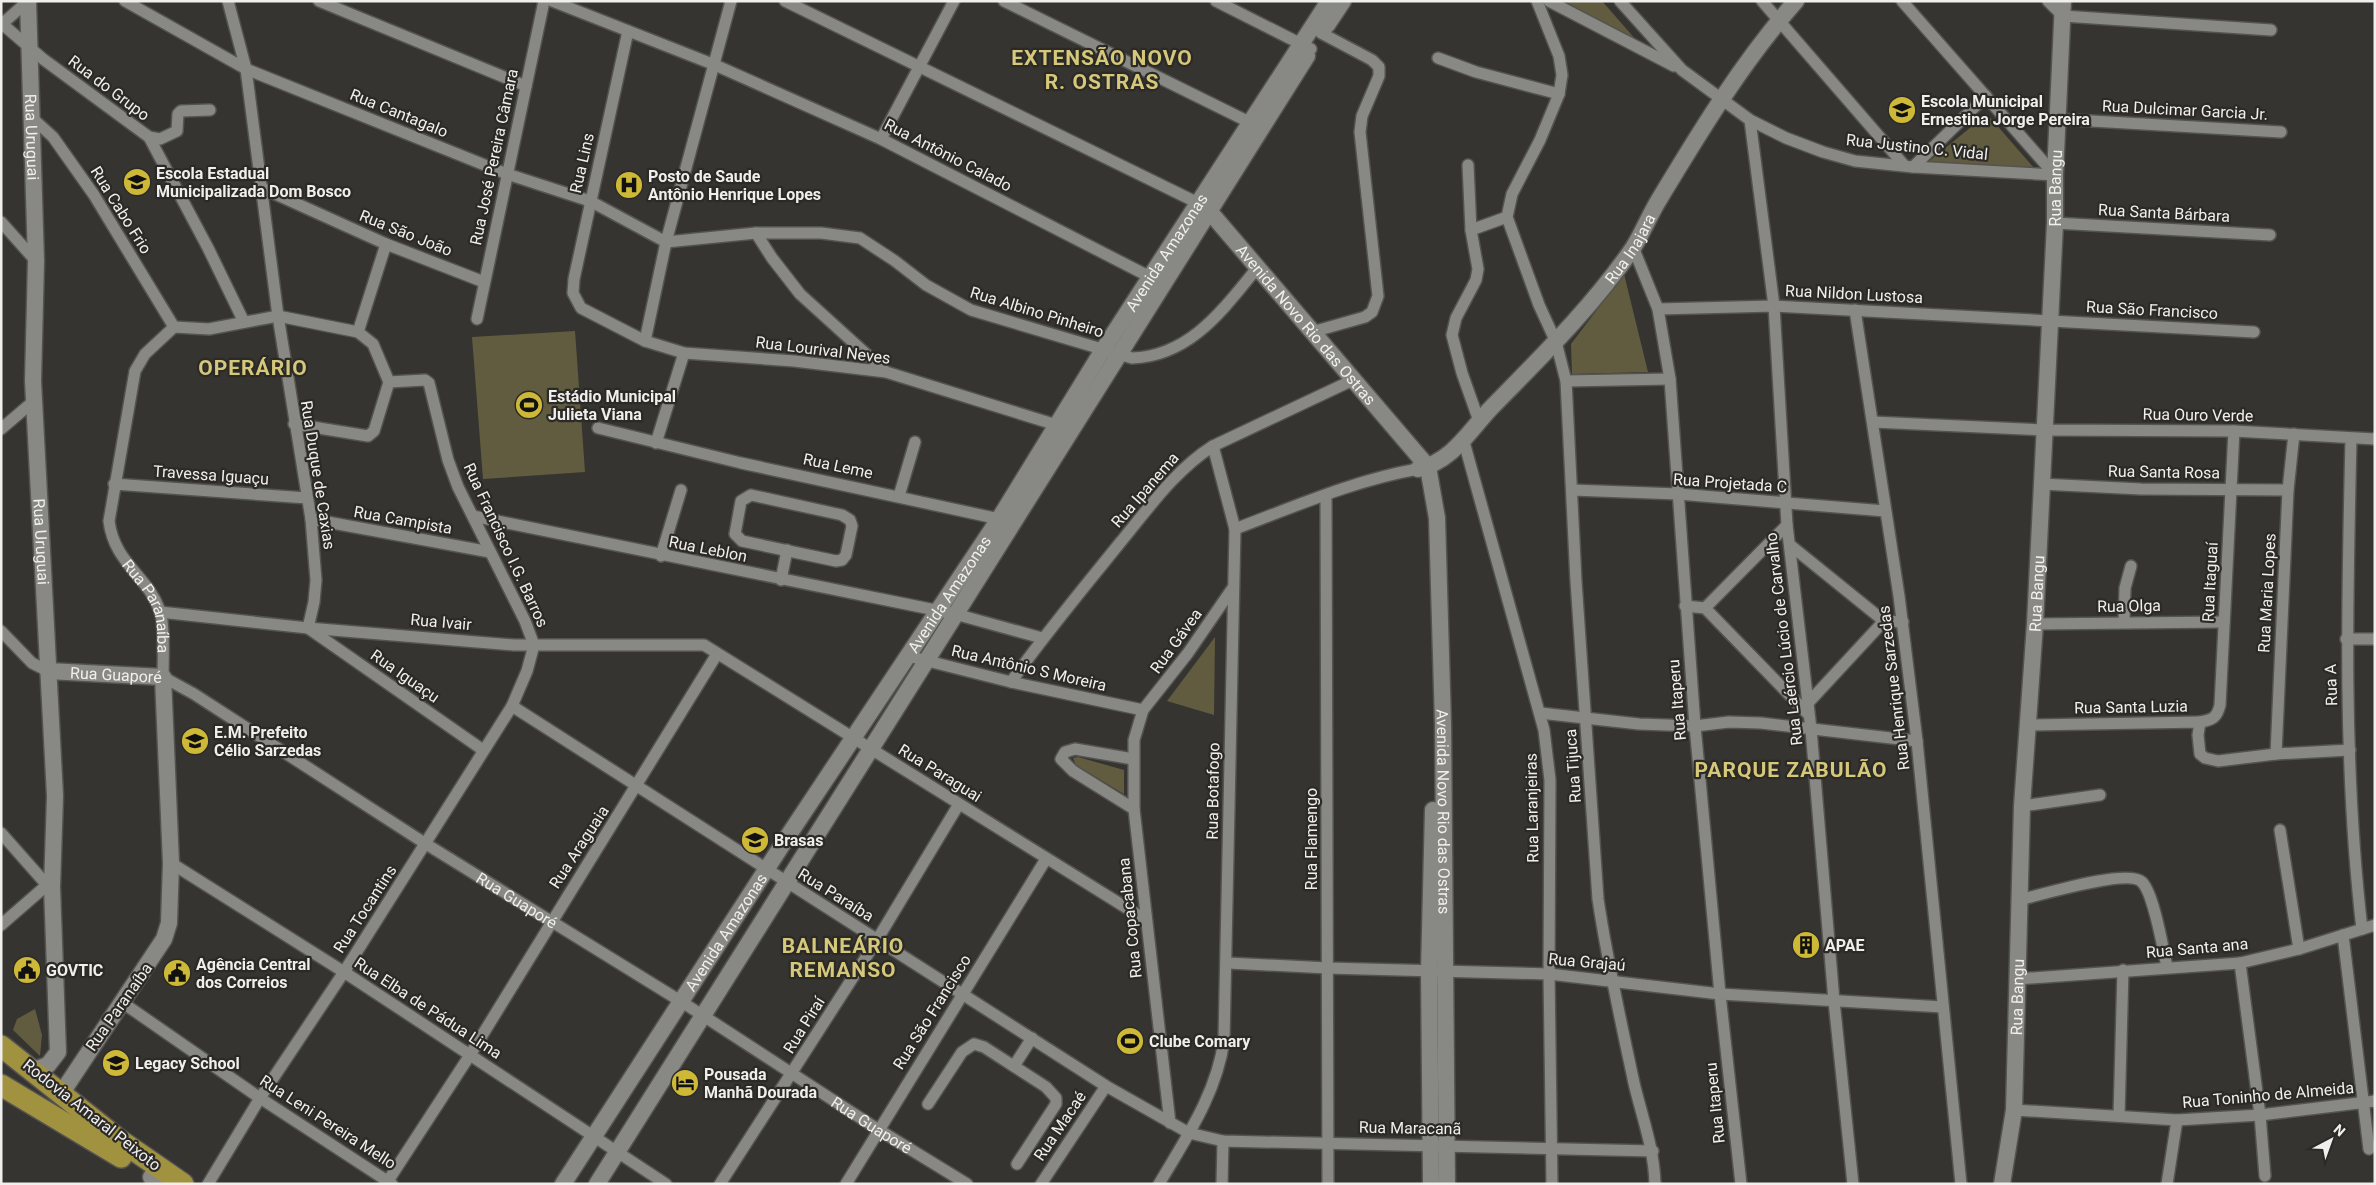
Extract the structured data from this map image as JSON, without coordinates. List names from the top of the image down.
{
  "streets": {
    "highway": ["Rodovia Amaral Peixoto"],
    "street": [
      "Rua do Grupo",
      "Rua Dulcimar Garcia Jr.",
      "Rua Cantagalo",
      "Rua Uruguai",
      "Rua Justino C. Vidal",
      "Rua Antônio Calado",
      "Rua José Pereira Câmara",
      "Rua Lins",
      "Rua Bangu",
      "Rua Cabo Frio",
      "Rua Santa Bárbara",
      "Rua São João",
      "Rua Inajara",
      "Avenida Amazonas",
      "Rua Nildon Lustosa",
      "Rua São Francisco",
      "Rua Albino Pinheiro",
      "Avenida Novo Rio das Ostras",
      "Rua Lourival Neves",
      "Rua Ouro Verde",
      "Rua Leme",
      "Rua Santa Rosa",
      "Travessa Iguaçu",
      "Rua Duque de Caxias",
      "Rua Projetada C",
      "Rua Ipanema",
      "Rua Campista",
      "Rua Francisco I.G. Barros",
      "Rua Leblon",
      "Rua Itaguaí",
      "Rua Maria Lopes",
      "Rua Olga",
      "Rua Paranaíba",
      "Rua Ivair",
      "Rua Laércio Lúcio de Carvalho",
      "Rua Gávea",
      "Rua Antônio S Moreira",
      "Rua Guaporé",
      "Rua Iguaçu",
      "Rua A",
      "Rua Henrique Sarzedas",
      "Rua Itaperu",
      "Rua Santa Luzia",
      "Rua Tijuca",
      "Rua Paraguai",
      "Rua Botafogo",
      "Rua Laranjeiras",
      "Rua Flamengo",
      "Rua Araguaia",
      "Rua Paraíba",
      "Rua Tocantins",
      "Rua Copacabana",
      "Rua Santa ana",
      "Rua Grajaú",
      "Rua Elba de Pádua Lima",
      "Rua Piraí",
      "Rua Toninho de Almeida",
      "Rua Leni Pereira Mello",
      "Rua Macaé",
      "Rua Maracanã"
    ]
  },
  "crossings": [
    ["Rua do Grupo", "Rua Uruguai"],
    ["Rua Dulcimar Garcia Jr.", "Rua Bangu"],
    ["Rua Cantagalo", "Rua José Pereira Câmara"],
    ["Rua Cantagalo", "Rua Lins"],
    ["Rua Cantagalo", "Rua Albino Pinheiro"],
    ["Rua Cantagalo", "Rua Duque de Caxias"],
    ["Rua Uruguai", "Rua Cabo Frio"],
    ["Rua Uruguai", "Rua Guaporé"],
    ["Rua Justino C. Vidal", "Rua Bangu"],
    ["Rua Justino C. Vidal", "Rua Inajara"],
    ["Rua Justino C. Vidal", "Rua Laércio Lúcio de Carvalho"],
    ["Rua Antônio Calado", "Rua Lins"],
    ["Rua Antônio Calado", "Avenida Amazonas"],
    ["Rua José Pereira Câmara", "Rua São João"],
    ["Rua Lins", "Rua Lourival Neves"],
    ["Rua Bangu", "Rua Santa Bárbara"],
    ["Rua Bangu", "Rua Nildon Lustosa"],
    ["Rua Bangu", "Rua São Francisco"],
    ["Rua Bangu", "Rua Ouro Verde"],
    ["Rua Bangu", "Rua Santa Rosa"],
    ["Rua Bangu", "Rua Olga"],
    ["Rua Bangu", "Rua Santa Luzia"],
    ["Rua Bangu", "Rua Santa ana"],
    ["Rua Bangu", "Rua Toninho de Almeida"],
    ["Rua Cabo Frio", "Rua Paranaíba"],
    ["Rua São João", "Rua Duque de Caxias"],
    ["Rua Inajara", "Avenida Novo Rio das Ostras"],
    ["Rua Inajara", "Rua Itaperu"],
    ["Rua Inajara", "Rua Tijuca"],
    ["Rua Inajara", "Rua Laranjeiras"],
    ["Avenida Amazonas", "Rua Albino Pinheiro"],
    ["Avenida Amazonas", "Avenida Novo Rio das Ostras"],
    ["Avenida Amazonas", "Rua Lourival Neves"],
    ["Avenida Amazonas", "Rua Leme"],
    ["Avenida Amazonas", "Rua Leblon"],
    ["Avenida Amazonas", "Rua Antônio S Moreira"],
    ["Avenida Amazonas", "Rua Guaporé"],
    ["Avenida Amazonas", "Rua Paraguai"],
    ["Avenida Amazonas", "Rua Paraíba"],
    ["Avenida Amazonas", "Rua Elba de Pádua Lima"],
    ["Rua Nildon Lustosa", "Rua São Francisco"],
    ["Rua Nildon Lustosa", "Rua Laércio Lúcio de Carvalho"],
    ["Rua Nildon Lustosa", "Rua Henrique Sarzedas"],
    ["Rua Nildon Lustosa", "Rua Itaperu"],
    ["Rua São Francisco", "Rua Guaporé"],
    ["Rua São Francisco", "Rua Paraguai"],
    ["Rua São Francisco", "Rua Paraíba"],
    ["Rua Albino Pinheiro", "Avenida Novo Rio das Ostras"],
    ["Avenida Novo Rio das Ostras", "Rua Ipanema"],
    ["Avenida Novo Rio das Ostras", "Rua Grajaú"],
    ["Avenida Novo Rio das Ostras", "Rua Maracanã"],
    ["Rua Ouro Verde", "Rua Itaguaí"],
    ["Rua Ouro Verde", "Rua Maria Lopes"],
    ["Rua Ouro Verde", "Rua A"],
    ["Rua Ouro Verde", "Rua Henrique Sarzedas"],
    ["Rua Santa Rosa", "Rua Itaguaí"],
    ["Rua Santa Rosa", "Rua Maria Lopes"],
    ["Travessa Iguaçu", "Rua Duque de Caxias"],
    ["Travessa Iguaçu", "Rua Paranaíba"],
    ["Rua Duque de Caxias", "Rua Campista"],
    ["Rua Duque de Caxias", "Rua Ivair"],
    ["Rua Duque de Caxias", "Rua Iguaçu"],
    ["Rua Projetada C", "Rua Laércio Lúcio de Carvalho"],
    ["Rua Projetada C", "Rua Henrique Sarzedas"],
    ["Rua Projetada C", "Rua Itaperu"],
    ["Rua Projetada C", "Rua Tijuca"],
    ["Rua Ipanema", "Rua Antônio S Moreira"],
    ["Rua Ipanema", "Rua Botafogo"],
    ["Rua Campista", "Rua Francisco I.G. Barros"],
    ["Rua Francisco I.G. Barros", "Rua Leblon"],
    ["Rua Francisco I.G. Barros", "Rua Ivair"],
    ["Rua Francisco I.G. Barros", "Rua Tocantins"],
    ["Rua Itaguaí", "Rua Olga"],
    ["Rua Itaguaí", "Rua Santa Luzia"],
    ["Rua Maria Lopes", "Rua Santa Luzia"],
    ["Rua Paranaíba", "Rua Ivair"],
    ["Rua Paranaíba", "Rua Guaporé"],
    ["Rua Paranaíba", "Rua Elba de Pádua Lima"],
    ["Rua Paranaíba", "Rodovia Amaral Peixoto"],
    ["Rua Paranaíba", "Rua Leni Pereira Mello"],
    ["Rua Ivair", "Rua Iguaçu"],
    ["Rua Ivair", "Rua Paraguai"],
    ["Rua Ivair", "Rua Araguaia"],
    ["Rua Ivair", "Rua Tocantins"],
    ["Rua Laércio Lúcio de Carvalho", "Rua Grajaú"],
    ["Rua Gávea", "Rua Antônio S Moreira"],
    ["Rua Gávea", "Rua Botafogo"],
    ["Rua Gávea", "Rua Copacabana"],
    ["Rua Antônio S Moreira", "Rua Copacabana"],
    ["Rua Guaporé", "Rua Araguaia"],
    ["Rua Guaporé", "Rua Tocantins"],
    ["Rua Guaporé", "Rua Piraí"],
    ["Rua Iguaçu", "Rua Tocantins"],
    ["Rua A", "Rua Santa Luzia"],
    ["Rua A", "Rua Santa ana"],
    ["Rua Henrique Sarzedas", "Rua Grajaú"],
    ["Rua Itaperu", "Rua Grajaú"],
    ["Rua Tijuca", "Rua Grajaú"],
    ["Rua Tijuca", "Rua Maracanã"],
    ["Rua Paraguai", "Rua Araguaia"],
    ["Rua Paraguai", "Rua Copacabana"],
    ["Rua Paraguai", "Rua Piraí"],
    ["Rua Botafogo", "Rua Grajaú"],
    ["Rua Botafogo", "Rua Maracanã"],
    ["Rua Laranjeiras", "Rua Grajaú"],
    ["Rua Laranjeiras", "Rua Maracanã"],
    ["Rua Flamengo", "Rua Grajaú"],
    ["Rua Flamengo", "Rua Maracanã"],
    ["Rua Araguaia", "Rua Paraíba"],
    ["Rua Araguaia", "Rua Elba de Pádua Lima"],
    ["Rua Araguaia", "Rua Leni Pereira Mello"],
    ["Rua Paraíba", "Rua Tocantins"],
    ["Rua Paraíba", "Rua Copacabana"],
    ["Rua Paraíba", "Rua Piraí"],
    ["Rua Paraíba", "Rua Macaé"],
    ["Rua Paraíba", "Rua Maracanã"],
    ["Rua Tocantins", "Rua Elba de Pádua Lima"],
    ["Rua Tocantins", "Rua Leni Pereira Mello"],
    ["Rua Copacabana", "Rua Maracanã"]
  ],
  "districts": [
    "EXTENSÃO NOVO R. OSTRAS",
    "OPERÁRIO",
    "PARQUE ZABULÃO",
    "BALNEÁRIO REMANSO"
  ],
  "places": {
    "school or university": [
      "Escola Municipal Ernestina Jorge Pereira",
      "Escola Estadual Municipalizada Dom Bosco",
      "E.M. Prefeito Célio Sarzedas",
      "Brasas",
      "Legacy School"
    ],
    "hospital": ["Posto de Saude Antônio Henrique Lopes"],
    "sports": ["Estádio Municipal Julieta Viana", "Clube Comary"],
    "building": ["APAE"],
    "public building": ["GOVTIC", "Agência Central dos Correios"],
    "hotel": ["Pousada Manhã Dourada"]
  },
  "north": "top right"
}
